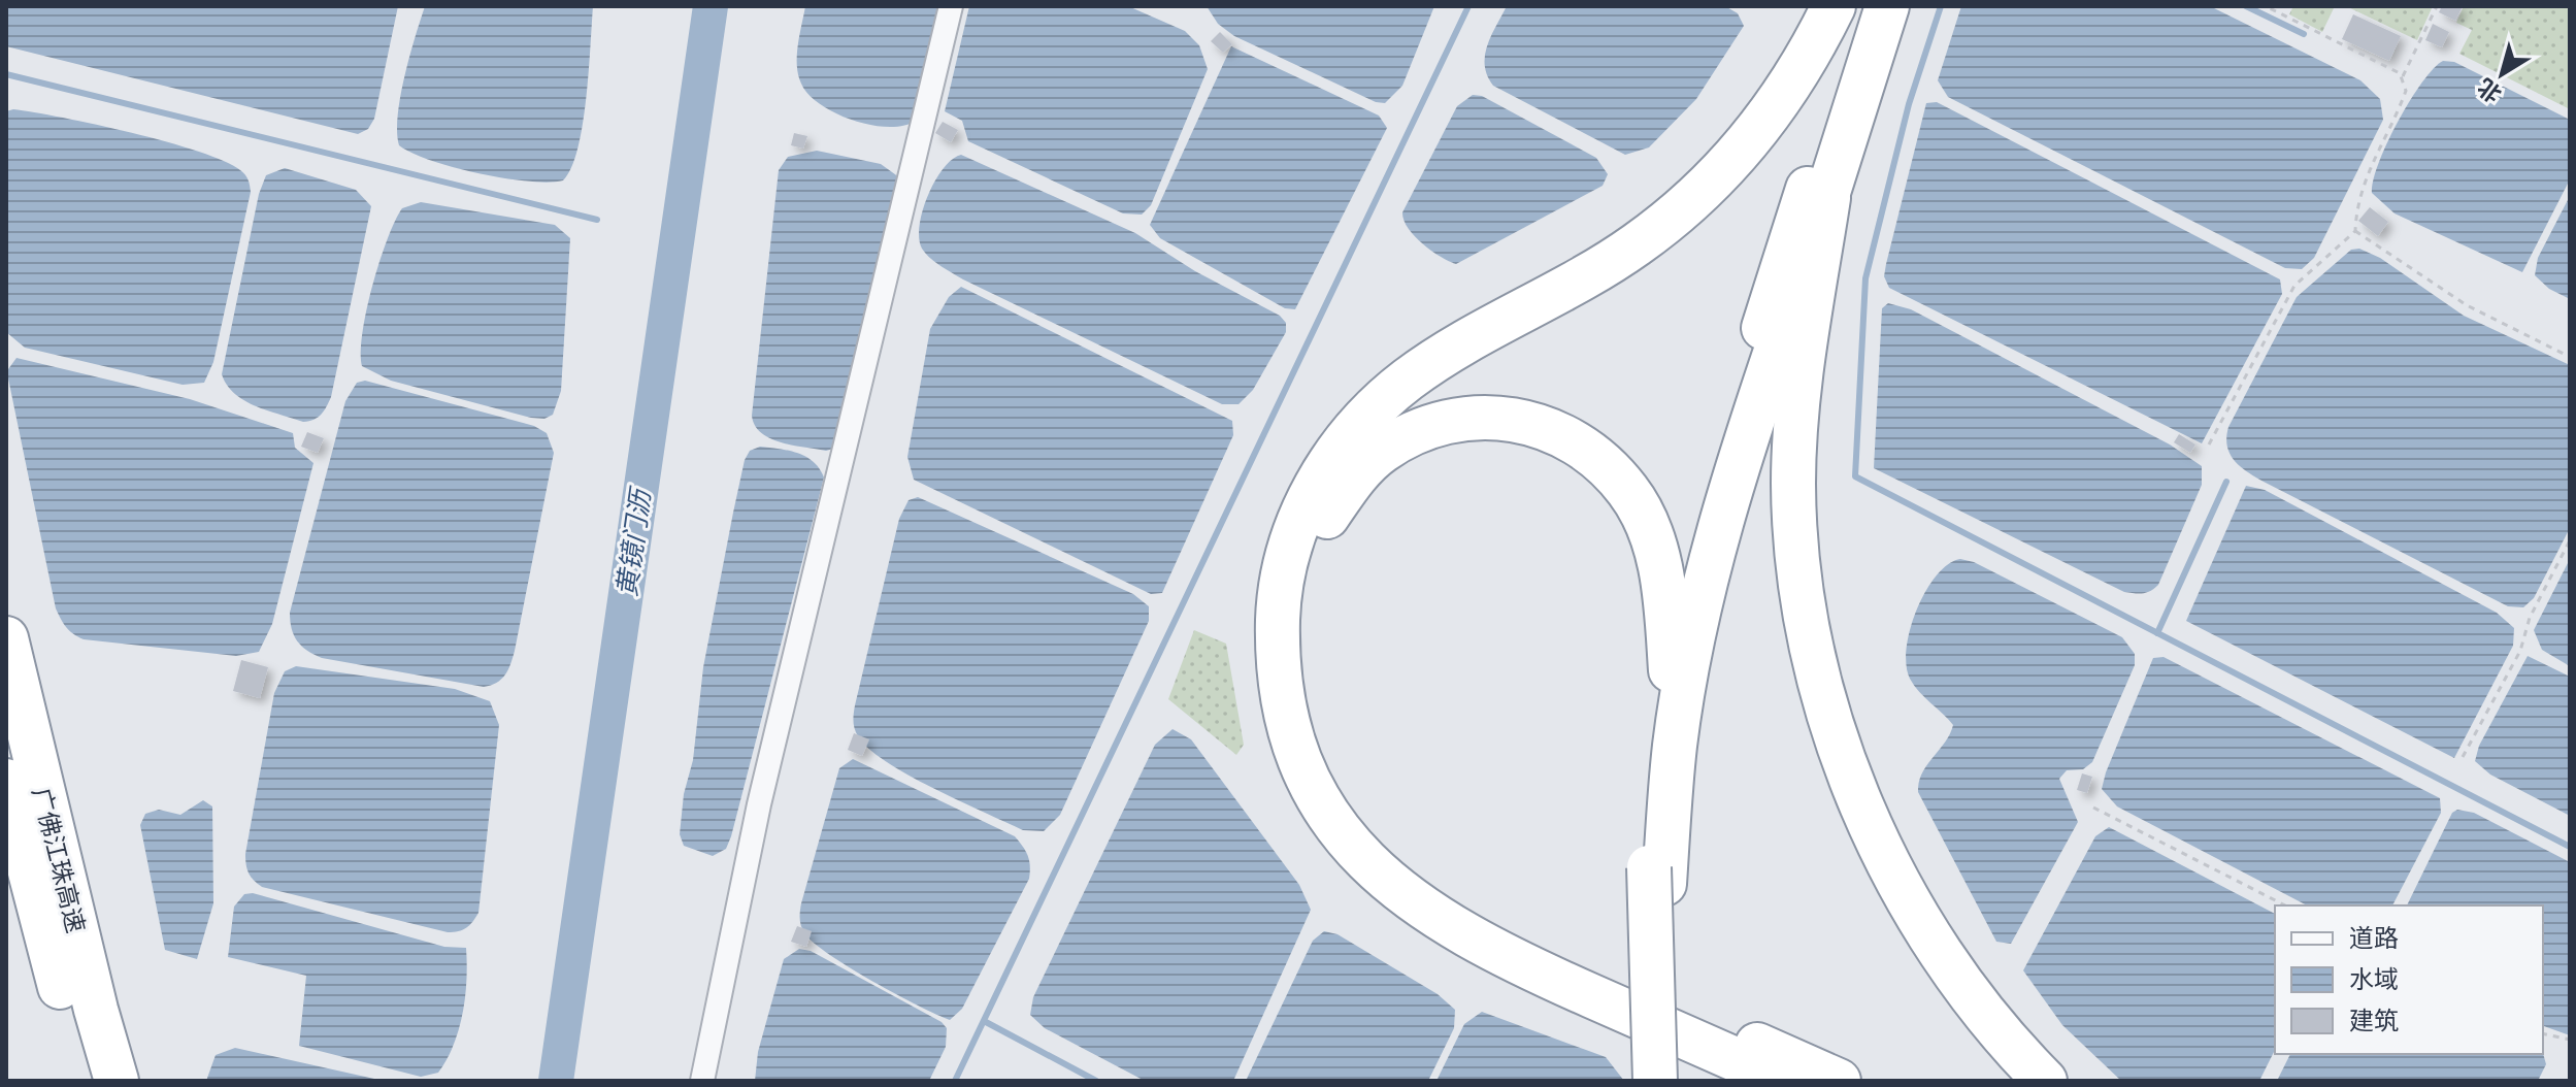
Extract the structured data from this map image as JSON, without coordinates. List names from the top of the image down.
{
  "streets": {
    "highway": ["广佛江珠高速"]
  },
  "water": ["黄镜门沥"],
  "legend": ["道路", "水域", "建筑"],
  "north": "bottom left"
}
